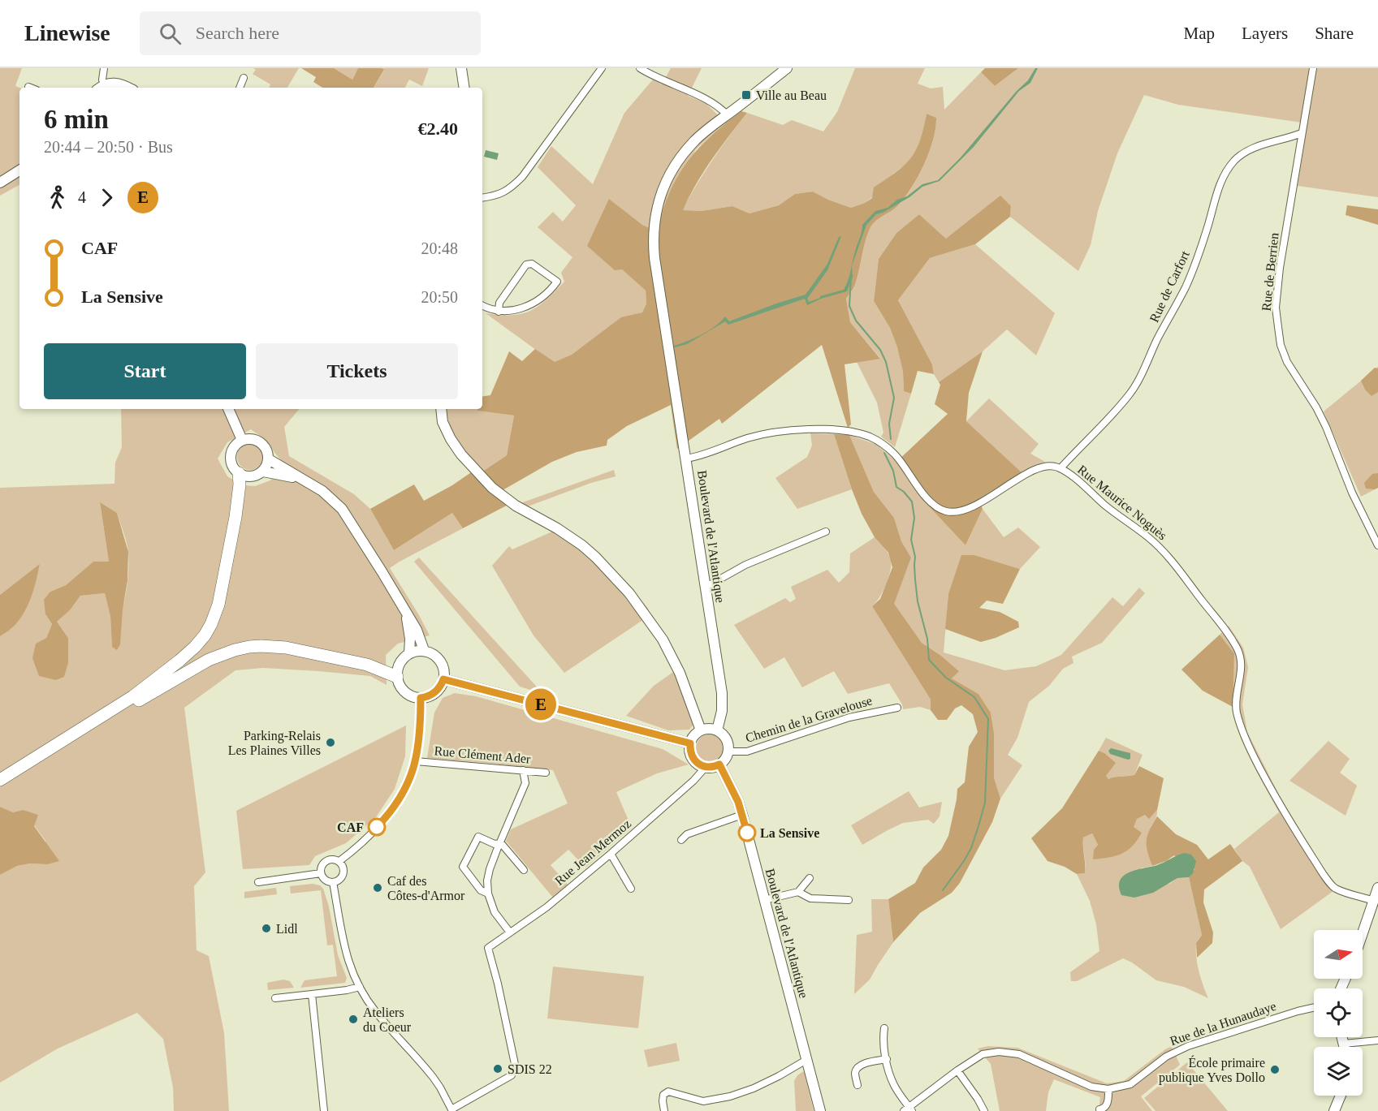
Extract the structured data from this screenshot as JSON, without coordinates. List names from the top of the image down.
{
  "streets": {
    "main road": ["Boulevard de l'Atlantique"],
    "street": [
      "Rue de Berrien",
      "Rue de Carfort",
      "Rue Maurice Noguès",
      "Chemin de la Gravelouse",
      "Rue Clément Ader",
      "Rue Jean Mermoz",
      "Rue de la Hunaudaye"
    ]
  },
  "crossings": [
    ["Rue de Berrien", "Rue de Carfort"],
    ["Rue de Carfort", "Rue Maurice Noguès"],
    ["Rue Maurice Noguès", "Boulevard de l'Atlantique"],
    ["Boulevard de l'Atlantique", "Chemin de la Gravelouse"],
    ["Boulevard de l'Atlantique", "Rue Jean Mermoz"],
    ["Chemin de la Gravelouse", "Rue Jean Mermoz"]
  ],
  "places": {
    "transit": ["Ville au Beau"],
    "other": [
      "Parking-Relais Les Plaines Villes",
      "CAF",
      "La Sensive",
      "Caf des Côtes-d'Armor",
      "Lidl",
      "Ateliers du Coeur",
      "SDIS 22",
      "École primaire publique Yves Dollo"
    ]
  },
  "lines": ["bus line E"],
  "north": "right",
  "page": {
    "header": "Linewise",
    "search": "Search here",
    "nav": ["Map", "Layers", "Share"],
    "on_map": "E",
    "heading": ["6 min", "20:44 – 20:50 · Bus", "€2.40"],
    "legs": ["4", "E"],
    "list": [
      {
        "name": "CAF",
        "value": "20:48"
      },
      {
        "name": "La Sensive",
        "value": "20:50"
      }
    ],
    "buttons": ["Start", "Tickets"]
  }
}
